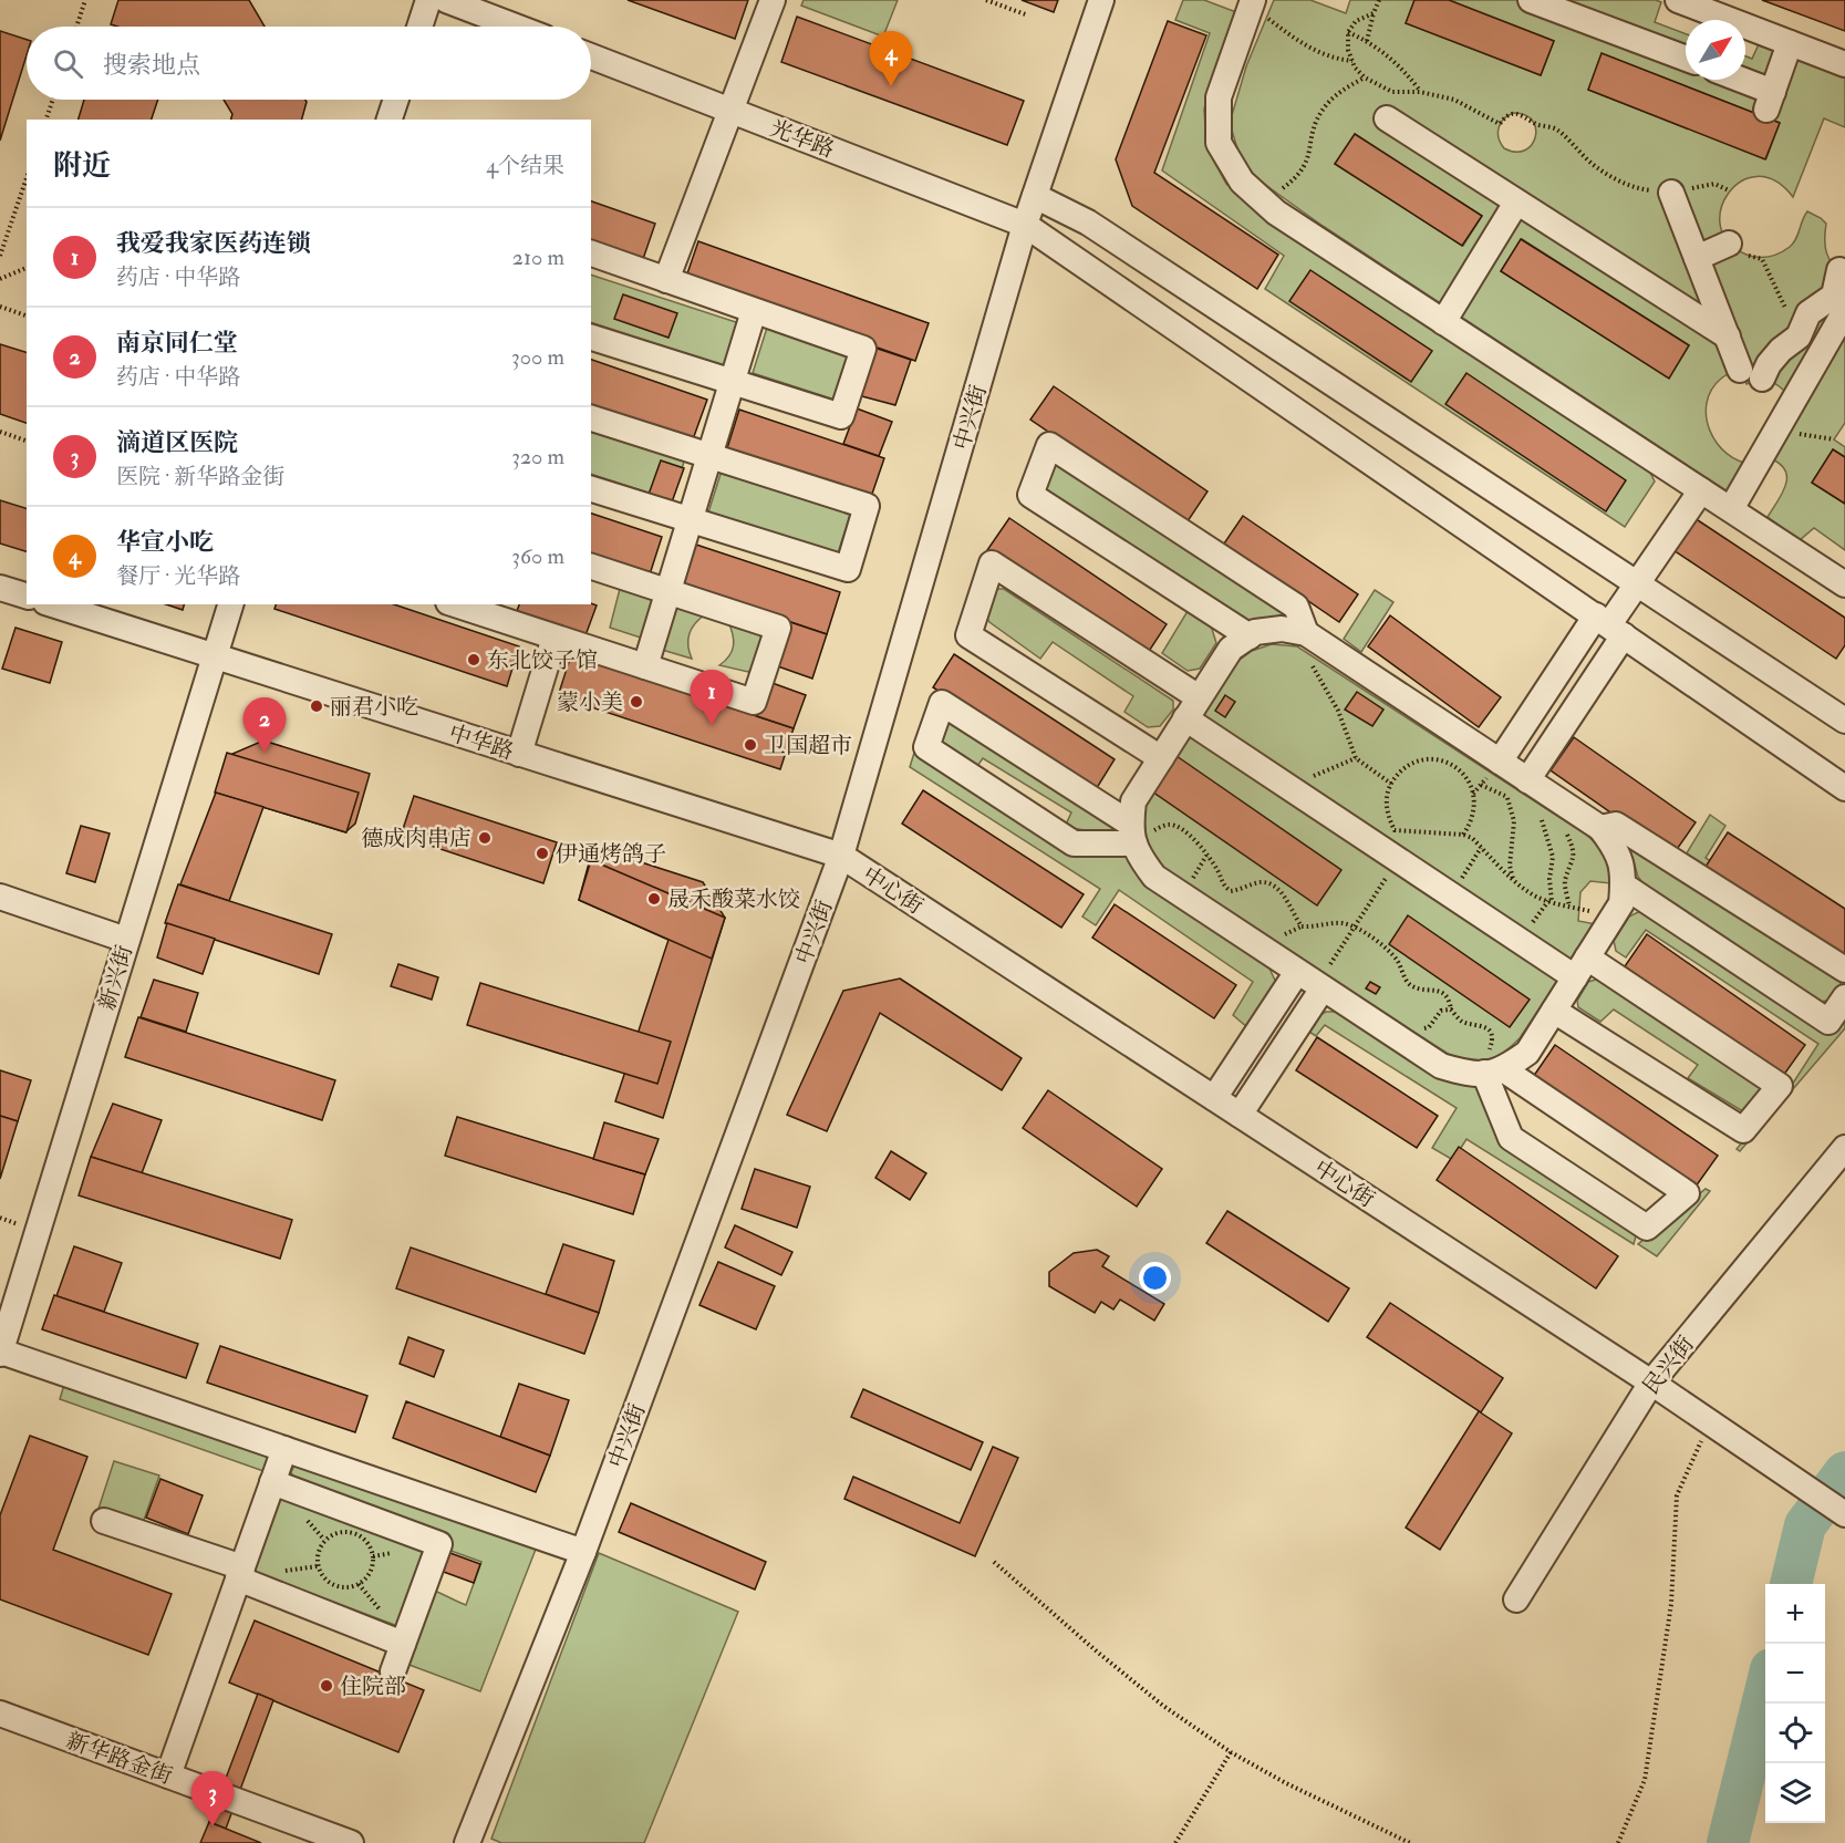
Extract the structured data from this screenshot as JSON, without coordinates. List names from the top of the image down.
{
  "streets": {
    "street": [
      "光华路",
      "中兴街",
      "中华路",
      "中心街",
      "新兴街",
      "民兴街",
      "新华路金街"
    ]
  },
  "crossings": [
    ["光华路", "中兴街"],
    ["中兴街", "中华路"],
    ["中兴街", "中心街"],
    ["中华路", "中心街"],
    ["中华路", "新兴街"],
    ["中心街", "民兴街"]
  ],
  "places": [
    "东北饺子馆",
    "蒙小美",
    "丽君小吃",
    "卫国超市",
    "德成肉串店",
    "伊通烤鸽子",
    "晟禾酸菜水饺",
    "住院部"
  ],
  "north": "top right",
  "page": {
    "search": "搜索地点",
    "pins": [
      "4",
      "1",
      "2",
      "3"
    ],
    "heading": ["附近", "4个结果"],
    "list": [
      {
        "mark": "1",
        "name": "我爱我家医药连锁",
        "note": "药店 · 中华路",
        "value": "210 m"
      },
      {
        "mark": "2",
        "name": "南京同仁堂",
        "note": "药店 · 中华路",
        "value": "300 m"
      },
      {
        "mark": "3",
        "name": "滴道区医院",
        "note": "医院 · 新华路金街",
        "value": "320 m"
      },
      {
        "mark": "4",
        "name": "华宣小吃",
        "note": "餐厅 · 光华路",
        "value": "360 m"
      }
    ],
    "map_buttons": ["+", "−"]
  }
}
